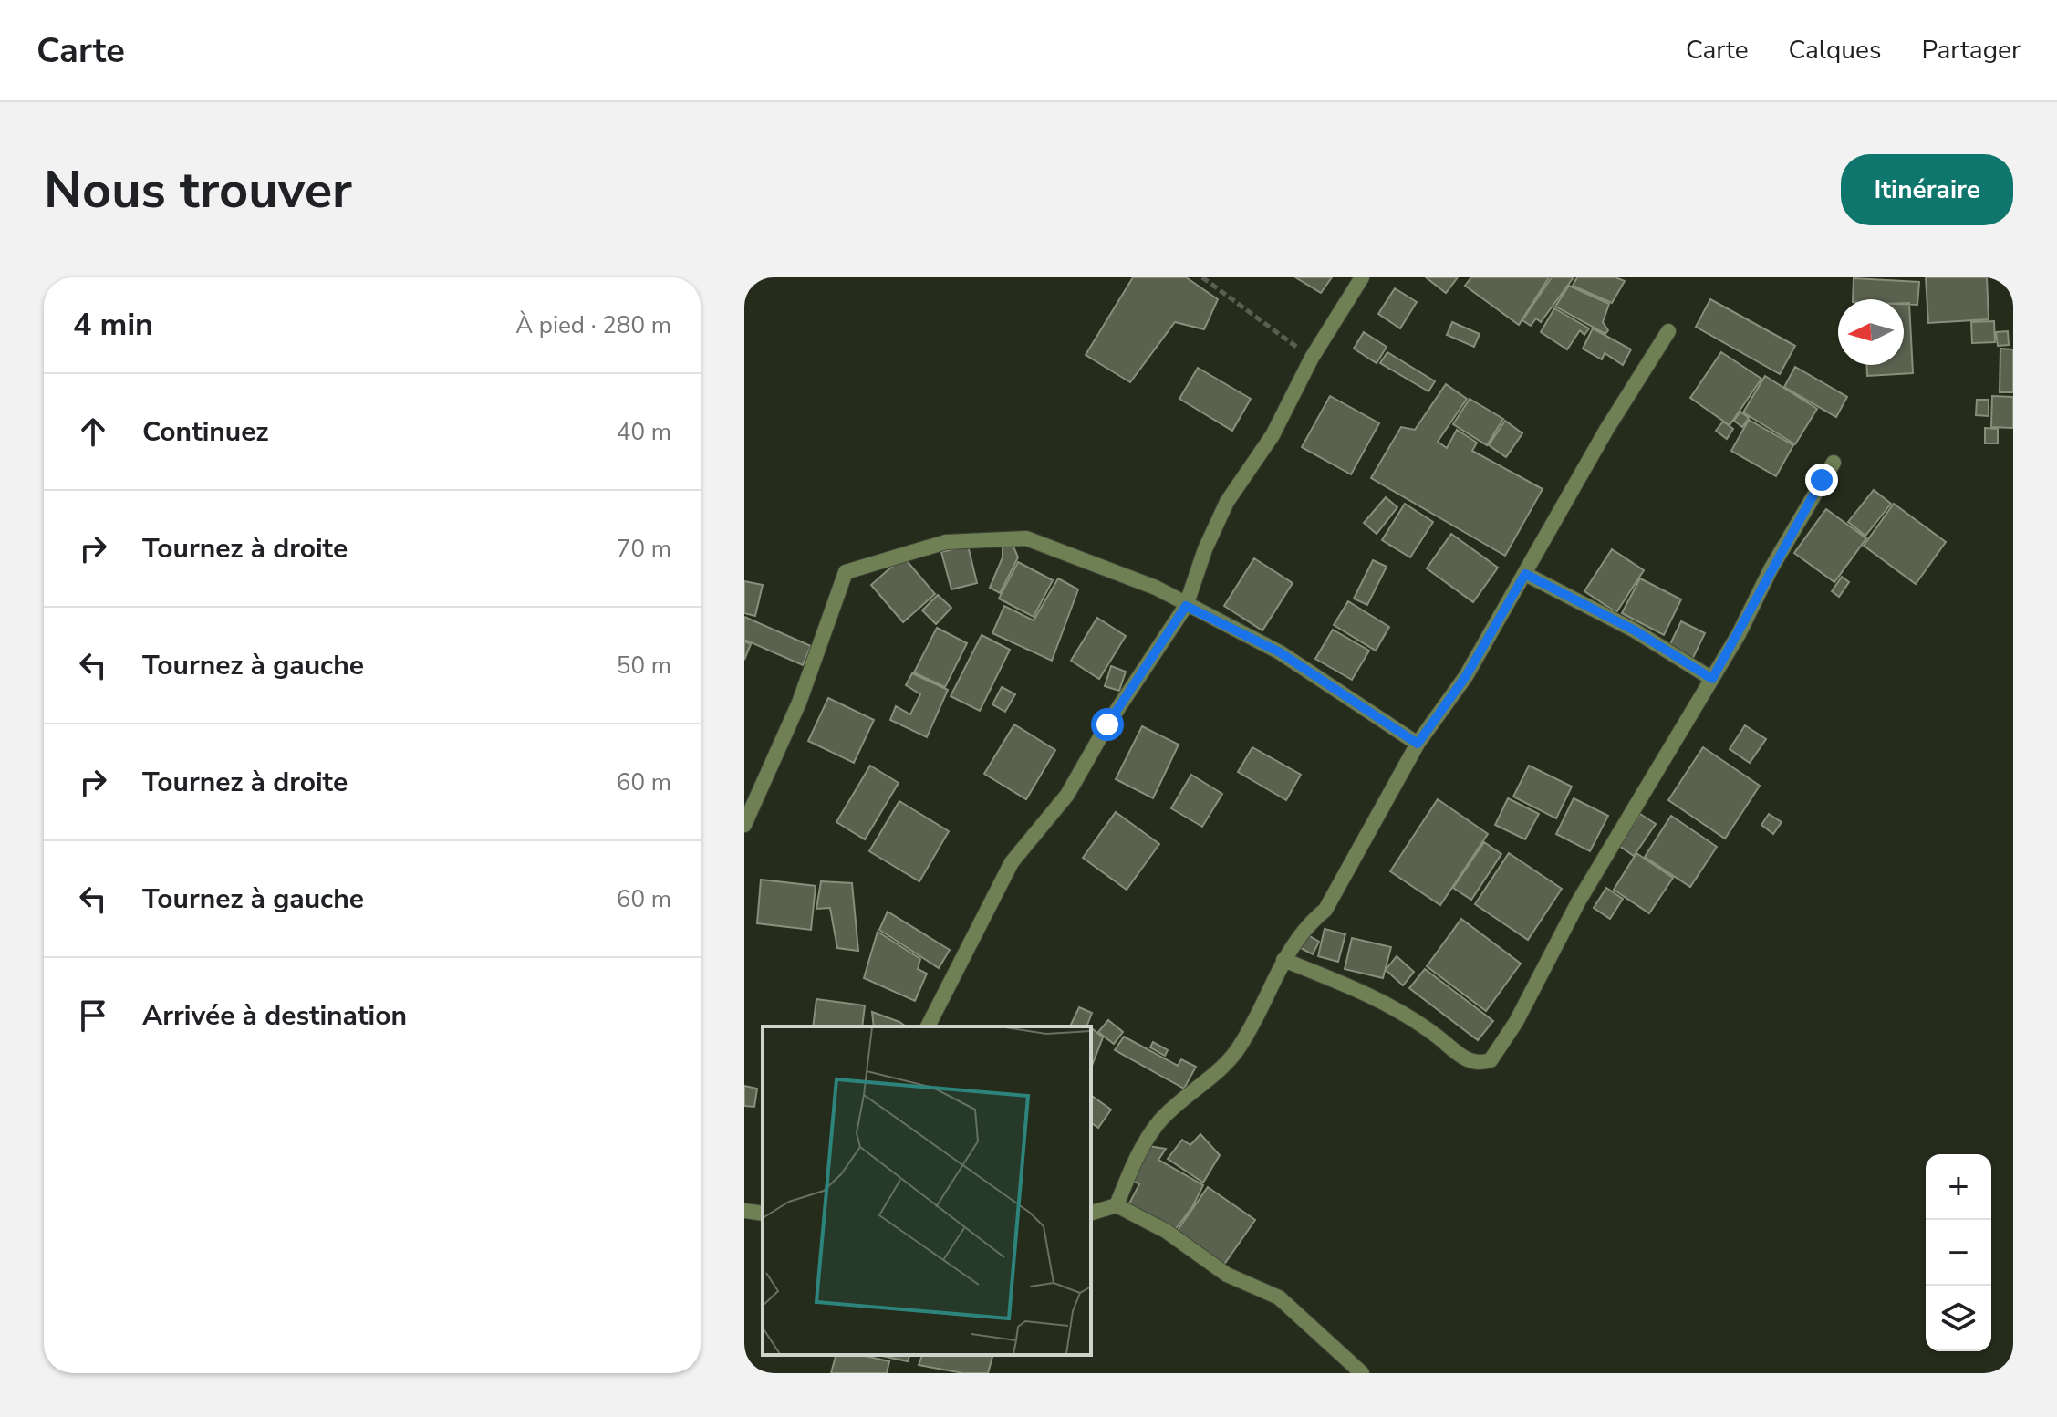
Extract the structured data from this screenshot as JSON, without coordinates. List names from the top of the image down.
{
  "north": "left",
  "page": {
    "header": "Carte",
    "nav": ["Carte", "Calques", "Partager"],
    "buttons": "Itinéraire",
    "title": "Nous trouver",
    "heading": ["4 min", "À pied · 280 m"],
    "list": [
      ["Continuez", "40 m"],
      ["Tournez à droite", "70 m"],
      ["Tournez à gauche", "50 m"],
      ["Tournez à droite", "60 m"],
      ["Tournez à gauche", "60 m"],
      "Arrivée à destination"
    ],
    "map_buttons": ["+", "−"]
  }
}
